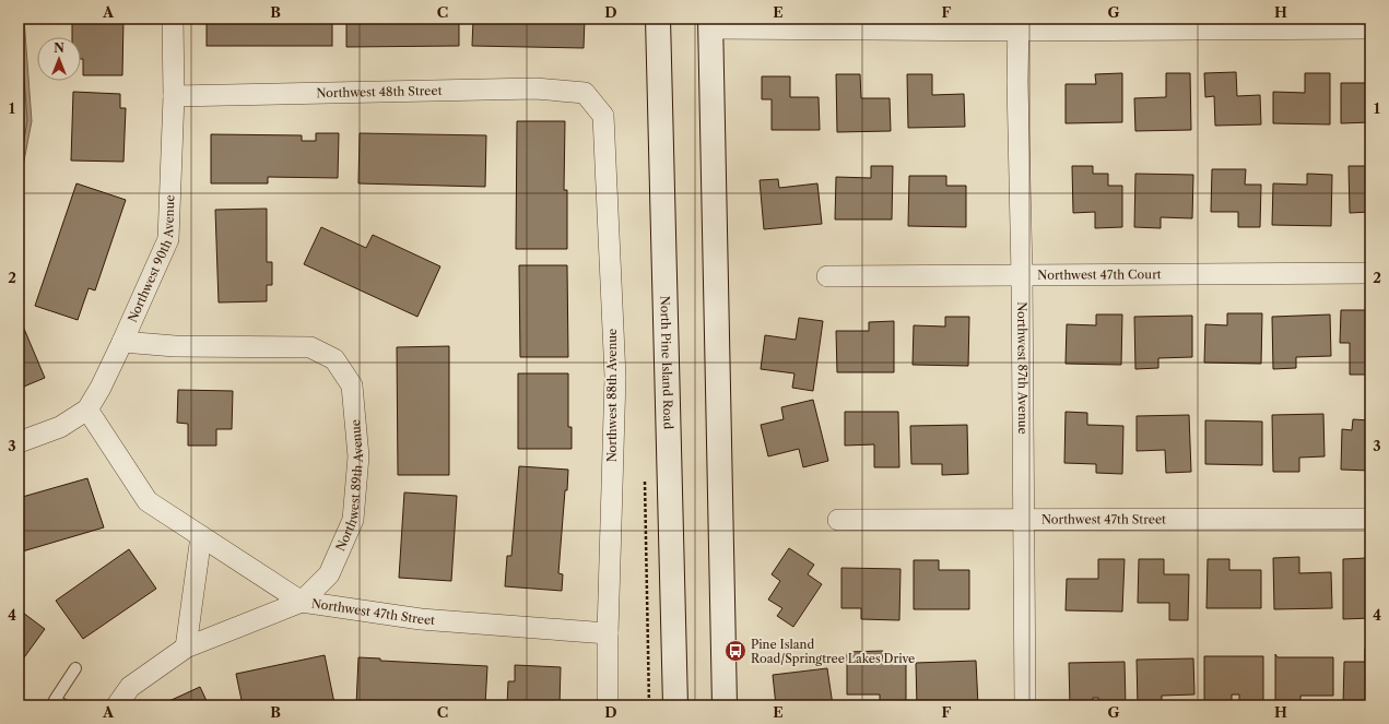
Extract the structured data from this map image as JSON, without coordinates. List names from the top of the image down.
{
  "streets": {
    "main road": ["North Pine Island Road"],
    "street": [
      "Northwest 48th Street",
      "Northwest 90th Avenue",
      "Northwest 47th Court",
      "Northwest 87th Avenue",
      "Northwest 88th Avenue",
      "Northwest 89th Avenue",
      "Northwest 47th Street"
    ]
  },
  "crossings": [
    ["Northwest 48th Street", "Northwest 90th Avenue"],
    ["Northwest 48th Street", "Northwest 88th Avenue"],
    ["Northwest 90th Avenue", "Northwest 89th Avenue"],
    ["Northwest 90th Avenue", "Northwest 47th Street"],
    ["Northwest 47th Court", "Northwest 87th Avenue"],
    ["Northwest 87th Avenue", "Northwest 47th Street"],
    ["Northwest 88th Avenue", "Northwest 47th Street"],
    ["Northwest 89th Avenue", "Northwest 47th Street"]
  ],
  "places": {
    "bus stop": ["Pine Island Road/Springtree Lakes Drive"]
  },
  "north": "top",
  "grid": {
    "columns": [
      "A",
      "B",
      "C",
      "D",
      "E",
      "F",
      "G",
      "H"
    ],
    "rows": [
      "1",
      "2",
      "3",
      "4"
    ]
  }
}
